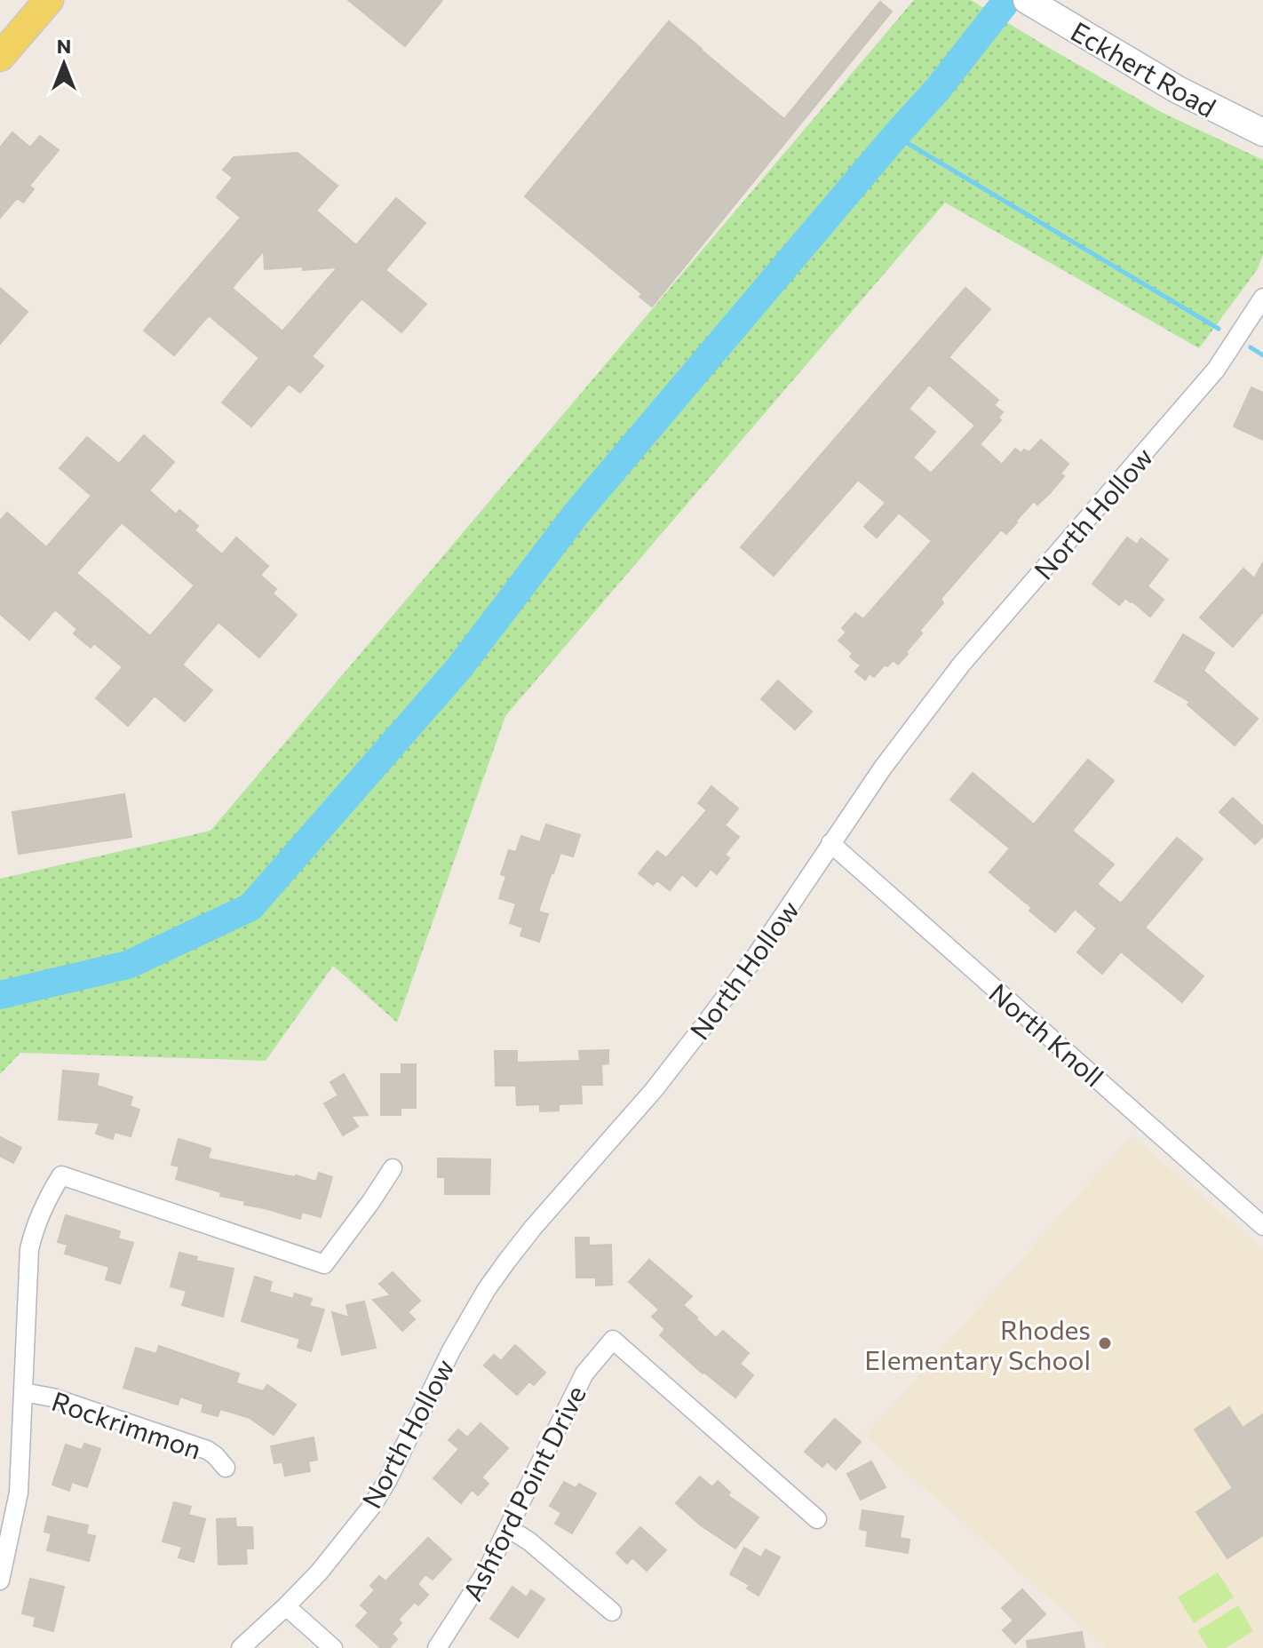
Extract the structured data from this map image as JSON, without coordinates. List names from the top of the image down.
{
  "streets": {
    "main road": ["Eckhert Road"],
    "street": [
      "North Hollow",
      "North Knoll",
      "Rockrimmon",
      "Ashford Point Drive"
    ]
  },
  "crossings": [
    ["North Hollow", "North Knoll"]
  ],
  "places": ["Rhodes Elementary School"],
  "north": "top"
}
